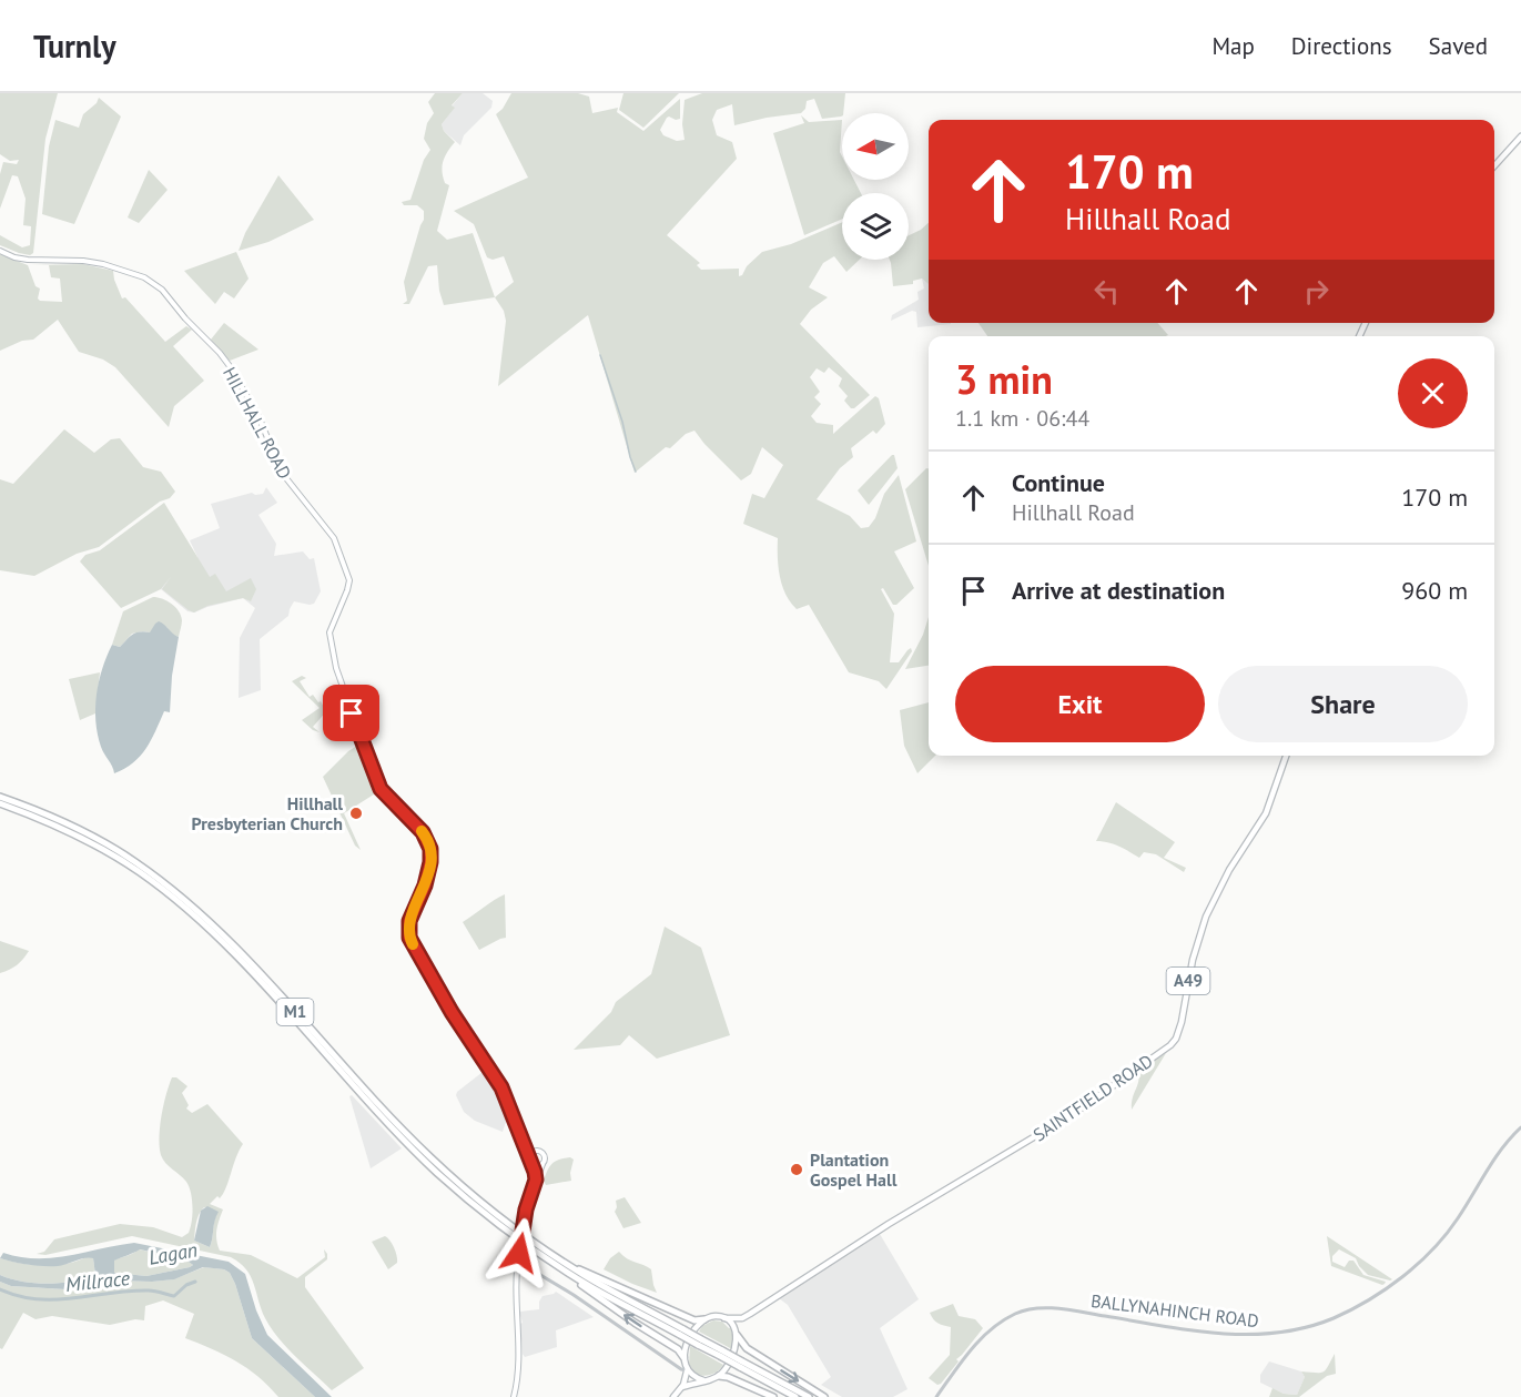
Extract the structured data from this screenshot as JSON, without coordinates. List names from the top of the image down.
{
  "streets": {
    "highway": ["M1"],
    "main road": ["HILLHALL ROAD", "A49", "SAINTFIELD ROAD"],
    "street": ["BALLYNAHINCH ROAD"]
  },
  "crossings": [
    ["A49", "SAINTFIELD ROAD"]
  ],
  "water": ["Lagan", "Millrace"],
  "places": ["Hillhall Presbyterian Church", "Plantation Gospel Hall"],
  "north": "left",
  "page": {
    "header": "Turnly",
    "nav": ["Map", "Directions", "Saved"],
    "turn": ["170 m", "Hillhall Road"],
    "heading": ["3 min", "1.1 km · 06:44"],
    "list": [
      {
        "name": "Continue",
        "note": "Hillhall Road",
        "value": "170 m"
      },
      {
        "name": "Arrive at destination",
        "value": "960 m"
      }
    ],
    "buttons": ["Exit", "Share"]
  }
}
